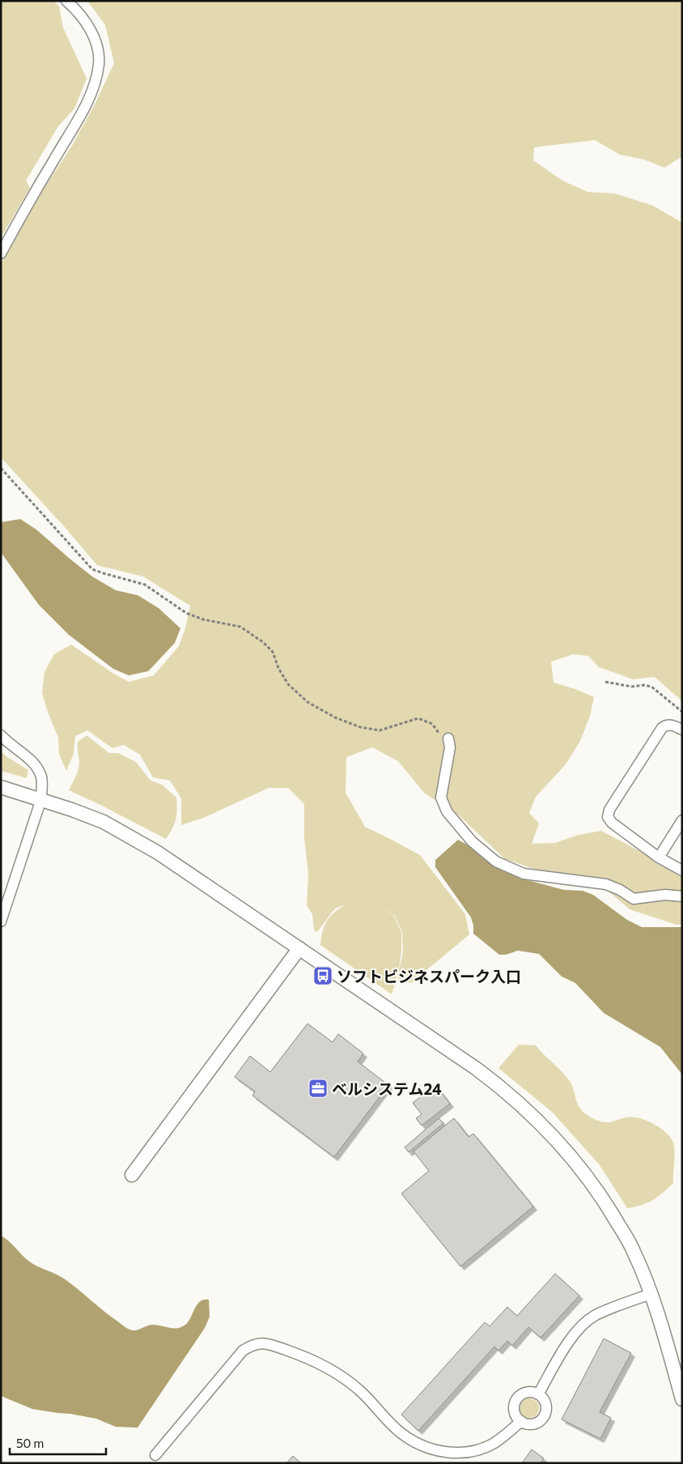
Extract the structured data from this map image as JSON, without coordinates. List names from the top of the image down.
{
  "places": {
    "bus stop": ["ソフトビジネスパーク入口"],
    "office": ["ベルシステム24"]
  },
  "scale_bar": "50 m"
}
